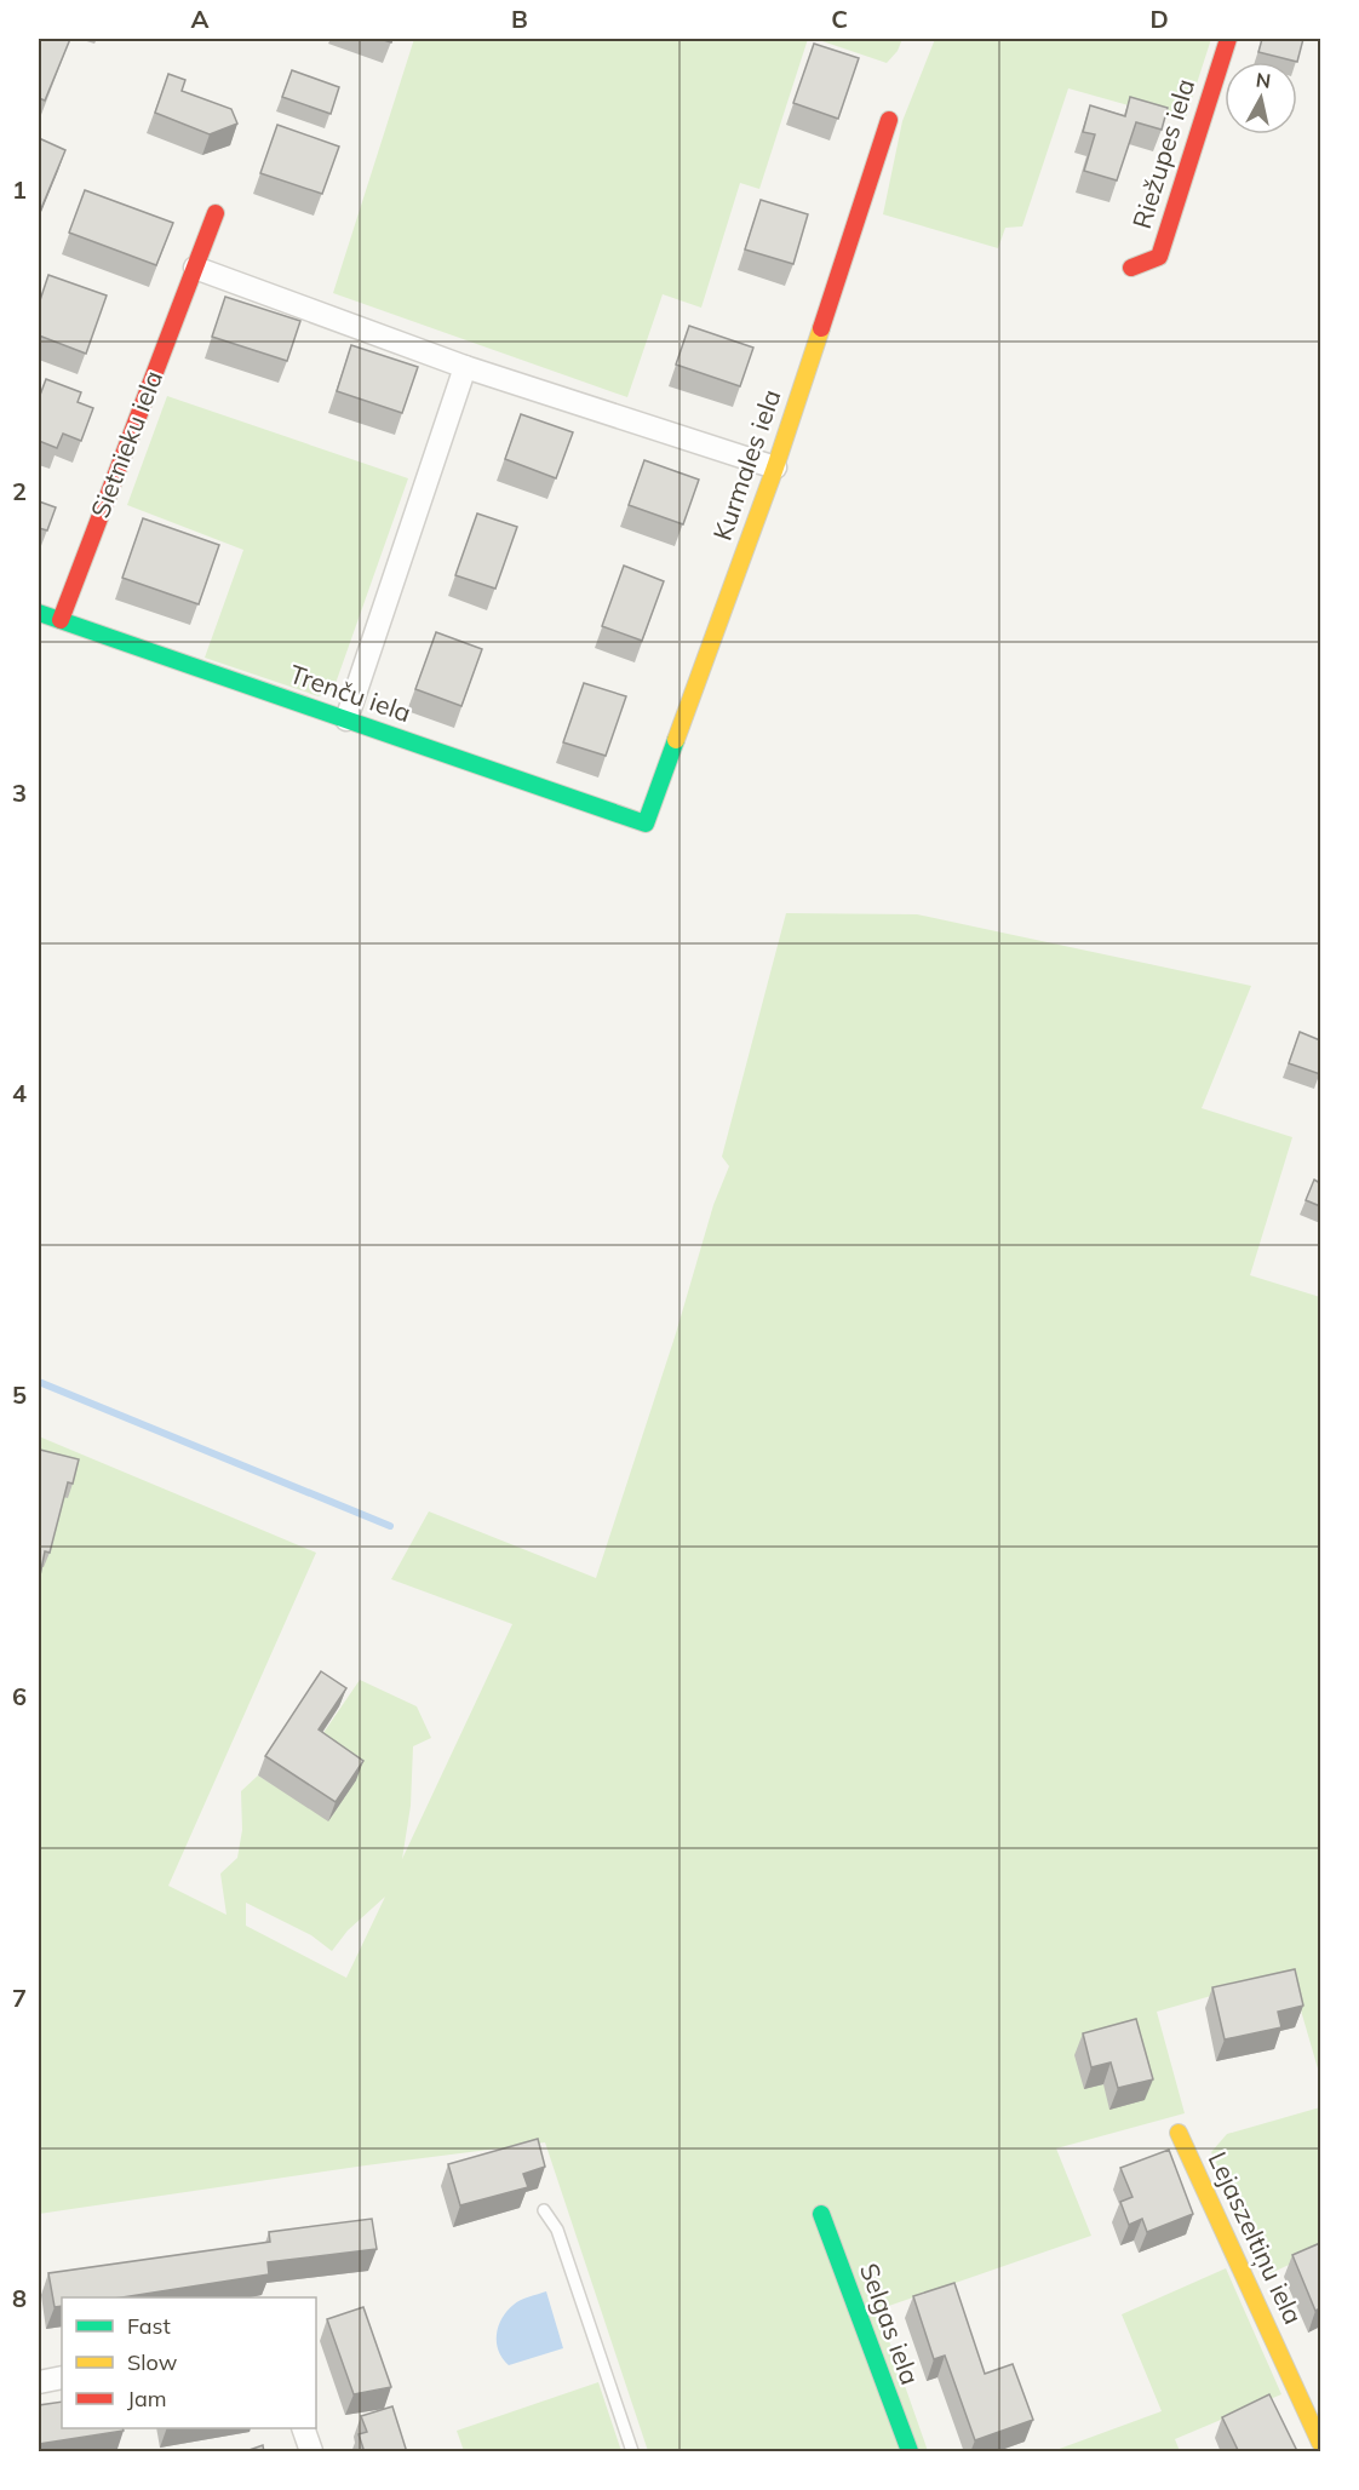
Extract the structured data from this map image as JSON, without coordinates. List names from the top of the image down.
{
  "streets": {
    "street": [
      "Riežupes iela",
      "Sietnieku iela",
      "Kurmales iela",
      "Trenču iela",
      "Lejaszeltiņu iela",
      "Selgas iela"
    ]
  },
  "crossings": [
    ["Sietnieku iela", "Trenču iela"],
    ["Kurmales iela", "Trenču iela"]
  ],
  "legend": ["Fast", "Slow", "Jam"],
  "north": "top",
  "grid": {
    "columns": [
      "A",
      "B",
      "C",
      "D"
    ],
    "rows": [
      "1",
      "2",
      "3",
      "4",
      "5",
      "6",
      "7",
      "8"
    ]
  }
}
